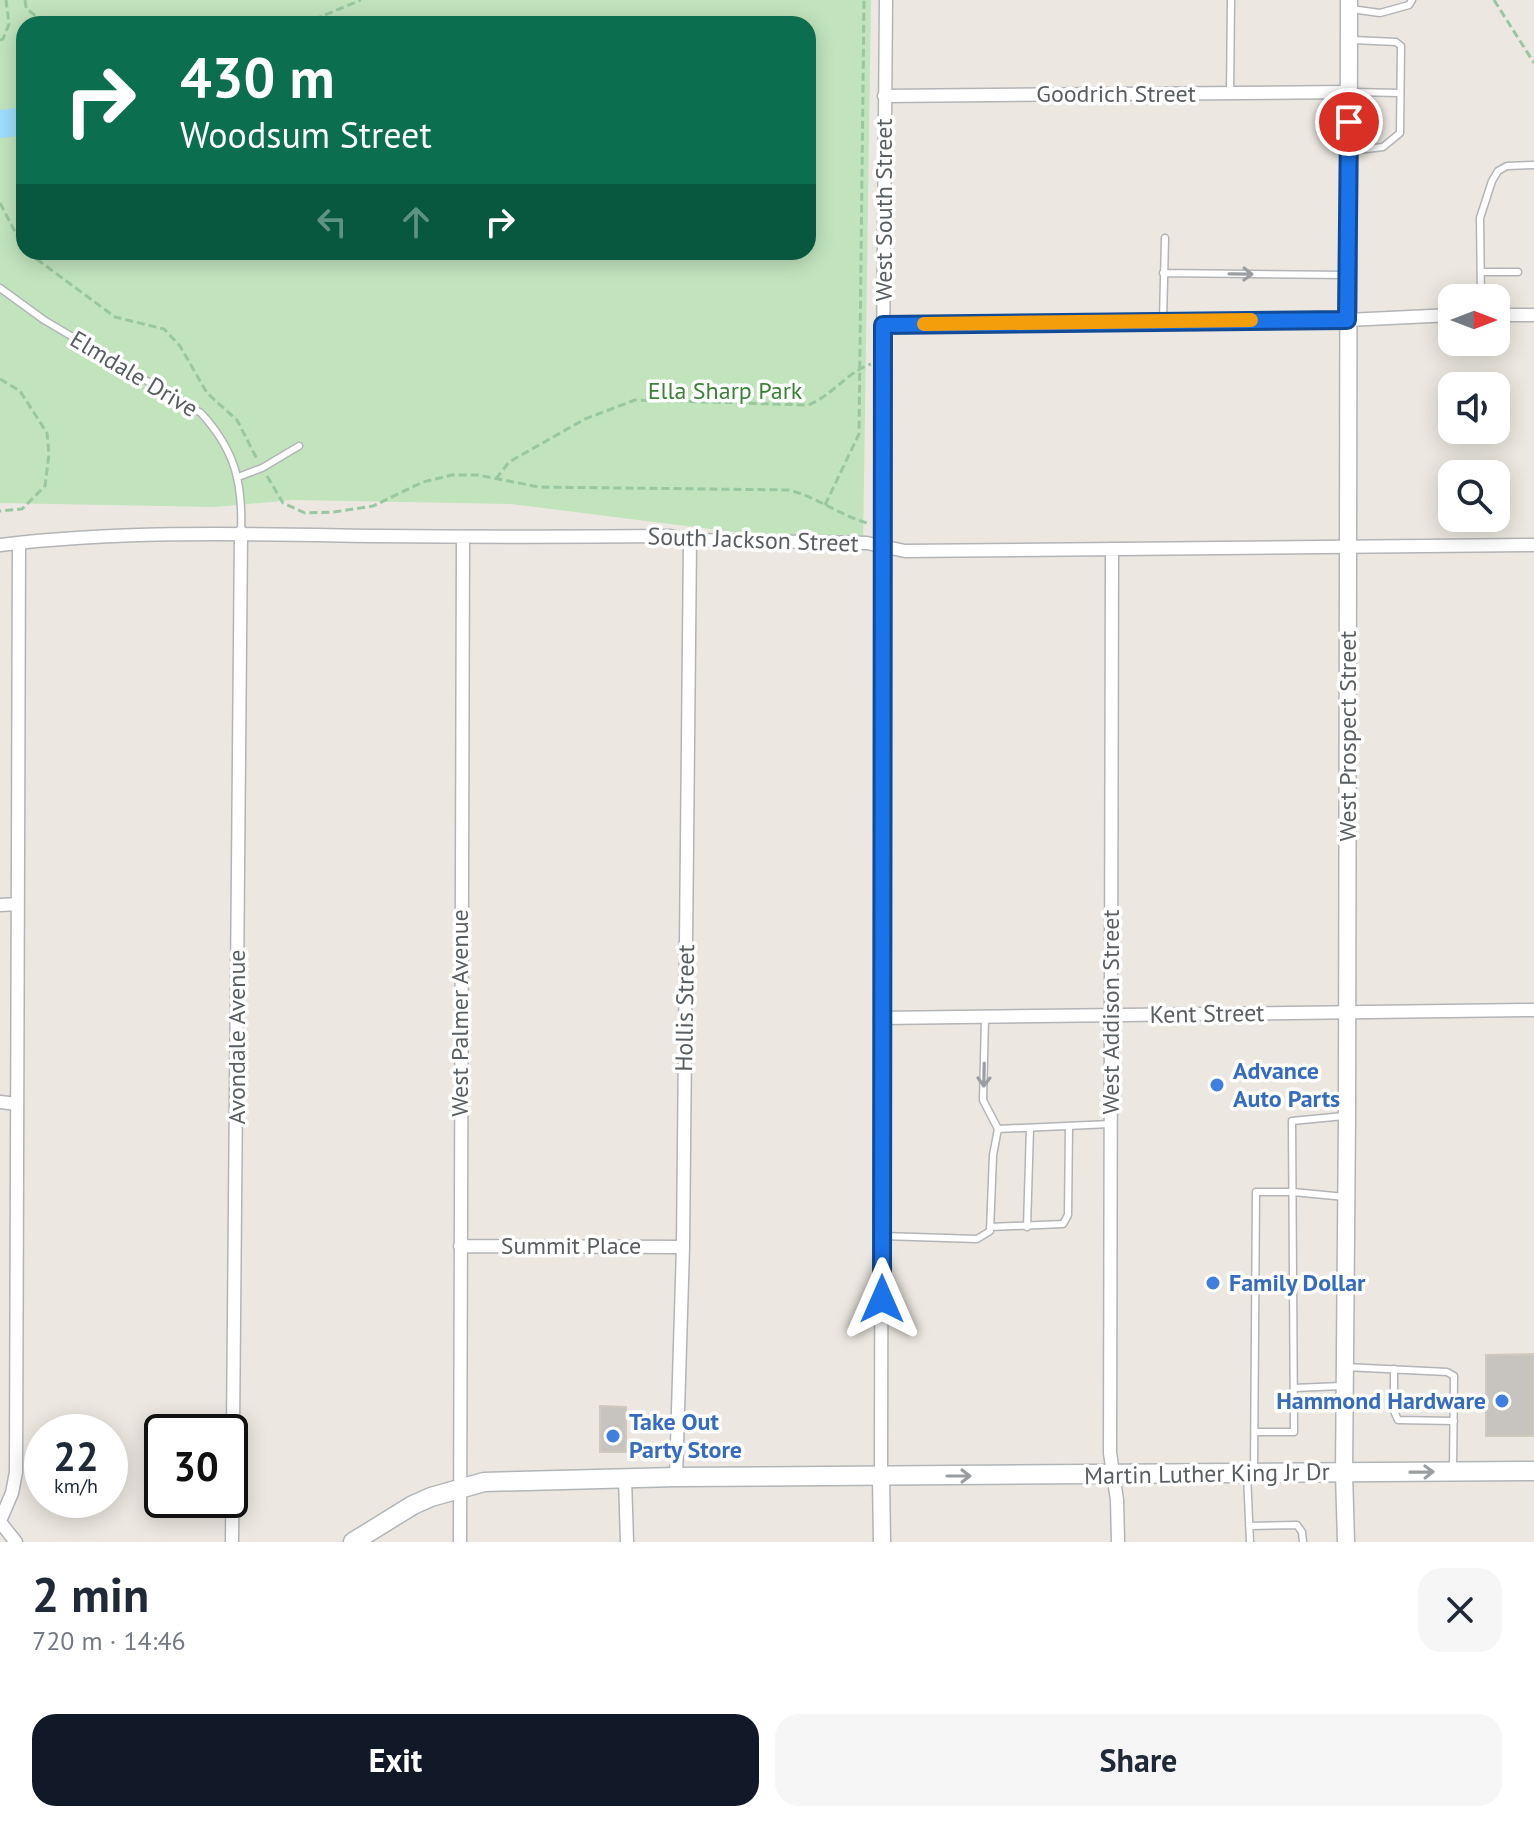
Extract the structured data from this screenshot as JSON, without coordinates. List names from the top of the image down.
{
  "streets": {
    "main road": ["Martin Luther King Jr Dr"],
    "street": [
      "Goodrich Street",
      "West South Street",
      "South Jackson Street",
      "West Prospect Street",
      "Hollis Street",
      "West Addison Street",
      "West Palmer Avenue",
      "Kent Street",
      "Avondale Avenue",
      "Summit Place"
    ],
    "lane": ["Elmdale Drive"]
  },
  "crossings": [
    ["Goodrich Street", "West South Street"],
    ["Goodrich Street", "West Prospect Street"],
    ["West South Street", "South Jackson Street"],
    ["West South Street", "Kent Street"],
    ["West South Street", "Martin Luther King Jr Dr"],
    ["Elmdale Drive", "South Jackson Street"],
    ["Elmdale Drive", "Avondale Avenue"],
    ["South Jackson Street", "West Prospect Street"],
    ["South Jackson Street", "Hollis Street"],
    ["South Jackson Street", "West Addison Street"],
    ["South Jackson Street", "West Palmer Avenue"],
    ["South Jackson Street", "Avondale Avenue"],
    ["West Prospect Street", "Kent Street"],
    ["West Prospect Street", "Martin Luther King Jr Dr"],
    ["Hollis Street", "Summit Place"],
    ["Hollis Street", "Martin Luther King Jr Dr"],
    ["West Addison Street", "Kent Street"],
    ["West Addison Street", "Martin Luther King Jr Dr"],
    ["West Palmer Avenue", "Summit Place"],
    ["West Palmer Avenue", "Martin Luther King Jr Dr"]
  ],
  "parks": ["Ella Sharp Park"],
  "places": [
    "Advance Auto Parts",
    "Family Dollar",
    "Hammond Hardware",
    "Take Out Party Store"
  ],
  "north": "right",
  "page": {
    "turn": ["430 m", "Woodsum Street"],
    "speed": "22 km/h",
    "limit": "30",
    "heading": ["2 min", "720 m · 14:46"],
    "buttons": ["Exit", "Share"]
  }
}
